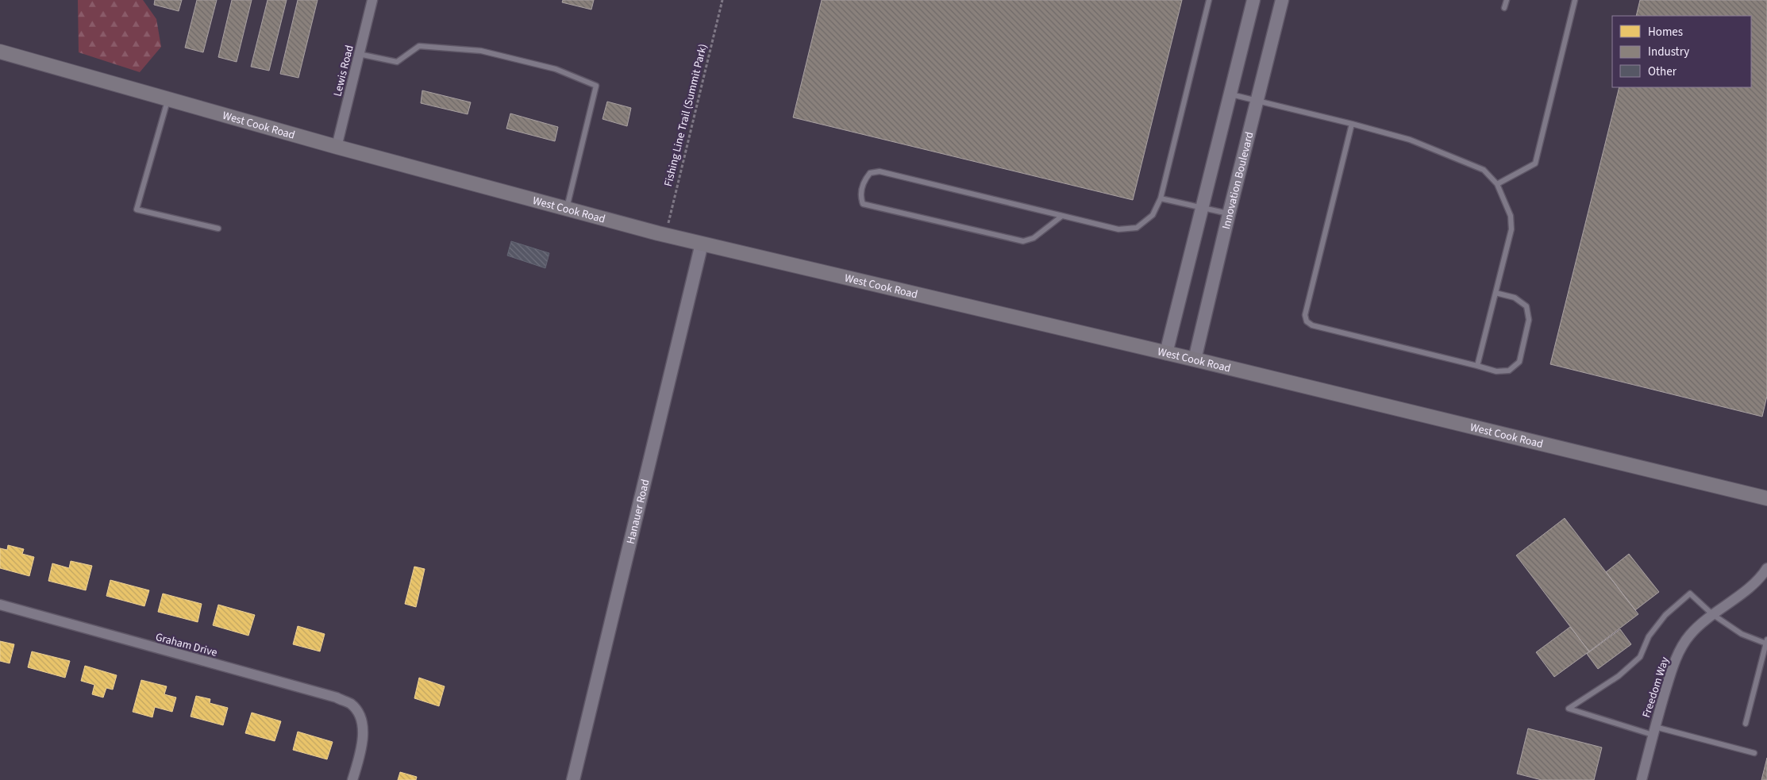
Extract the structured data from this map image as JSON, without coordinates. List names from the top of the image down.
{
  "streets": {
    "main road": ["West Cook Road"],
    "street": [
      "Lewis Road",
      "Innovation Boulevard",
      "Hanauer Road",
      "Graham Drive",
      "Freedom Way"
    ],
    "path": ["Fishing Line Trail (Summit Park)"]
  },
  "crossings": [
    ["Lewis Road", "West Cook Road"],
    ["Fishing Line Trail (Summit Park)", "West Cook Road"],
    ["West Cook Road", "Innovation Boulevard"],
    ["West Cook Road", "Hanauer Road"]
  ],
  "legend": ["Homes", "Industry", "Other"]
}
